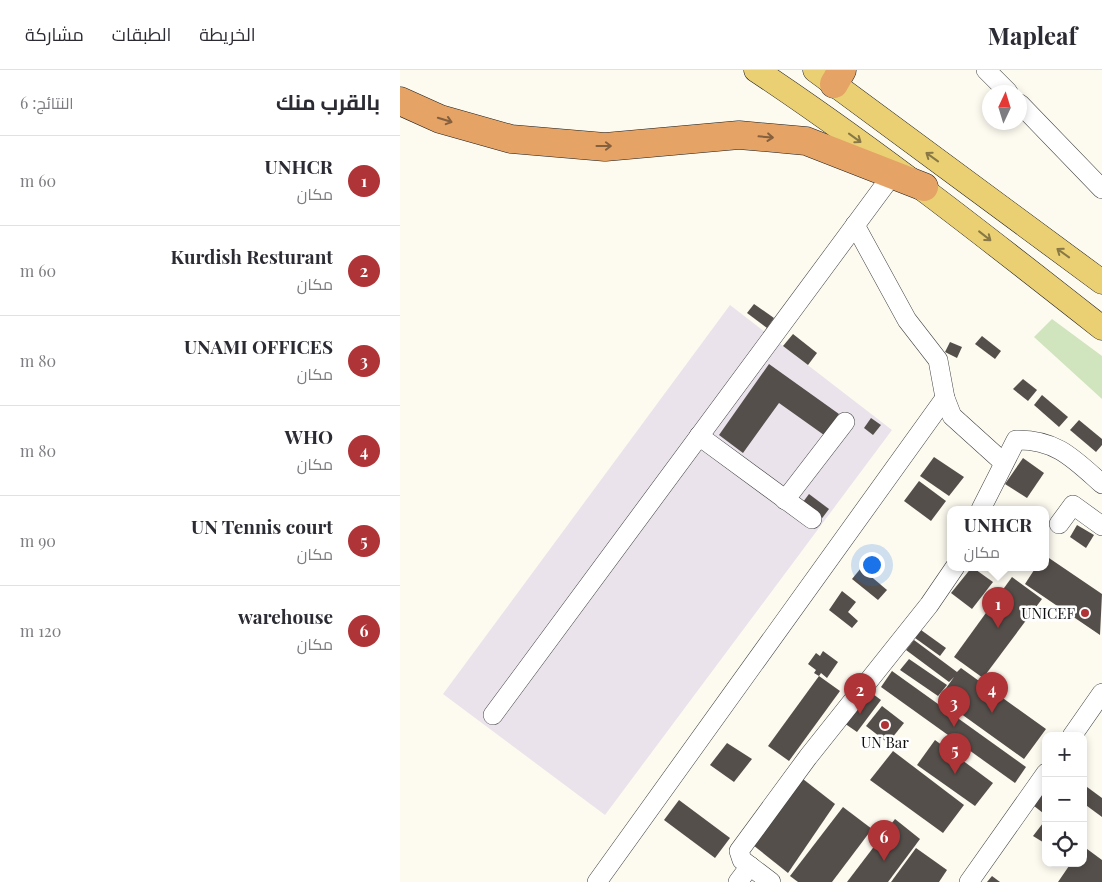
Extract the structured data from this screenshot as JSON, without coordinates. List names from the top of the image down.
{
  "places": ["UNICEF", "UN Bar"],
  "north": "top",
  "page": {
    "header": "Mapleaf",
    "nav": ["الخريطة", "الطبقات", "مشاركة"],
    "heading": ["بالقرب منك", "النتائج: 6"],
    "list": [
      {
        "mark": "1",
        "name": "UNHCR",
        "note": "مكان",
        "value": "60 m"
      },
      {
        "mark": "2",
        "name": "Kurdish Resturant",
        "note": "مكان",
        "value": "60 m"
      },
      {
        "mark": "3",
        "name": "UNAMI OFFICES",
        "note": "مكان",
        "value": "80 m"
      },
      {
        "mark": "4",
        "name": "WHO",
        "note": "مكان",
        "value": "80 m"
      },
      {
        "mark": "5",
        "name": "UN Tennis court",
        "note": "مكان",
        "value": "90 m"
      },
      {
        "mark": "6",
        "name": "warehouse",
        "note": "مكان",
        "value": "120 m"
      }
    ],
    "popup": ["UNHCR", "مكان"],
    "pins": [
      "1",
      "4",
      "2",
      "3",
      "5",
      "6"
    ],
    "map_buttons": ["+", "−"]
  }
}
